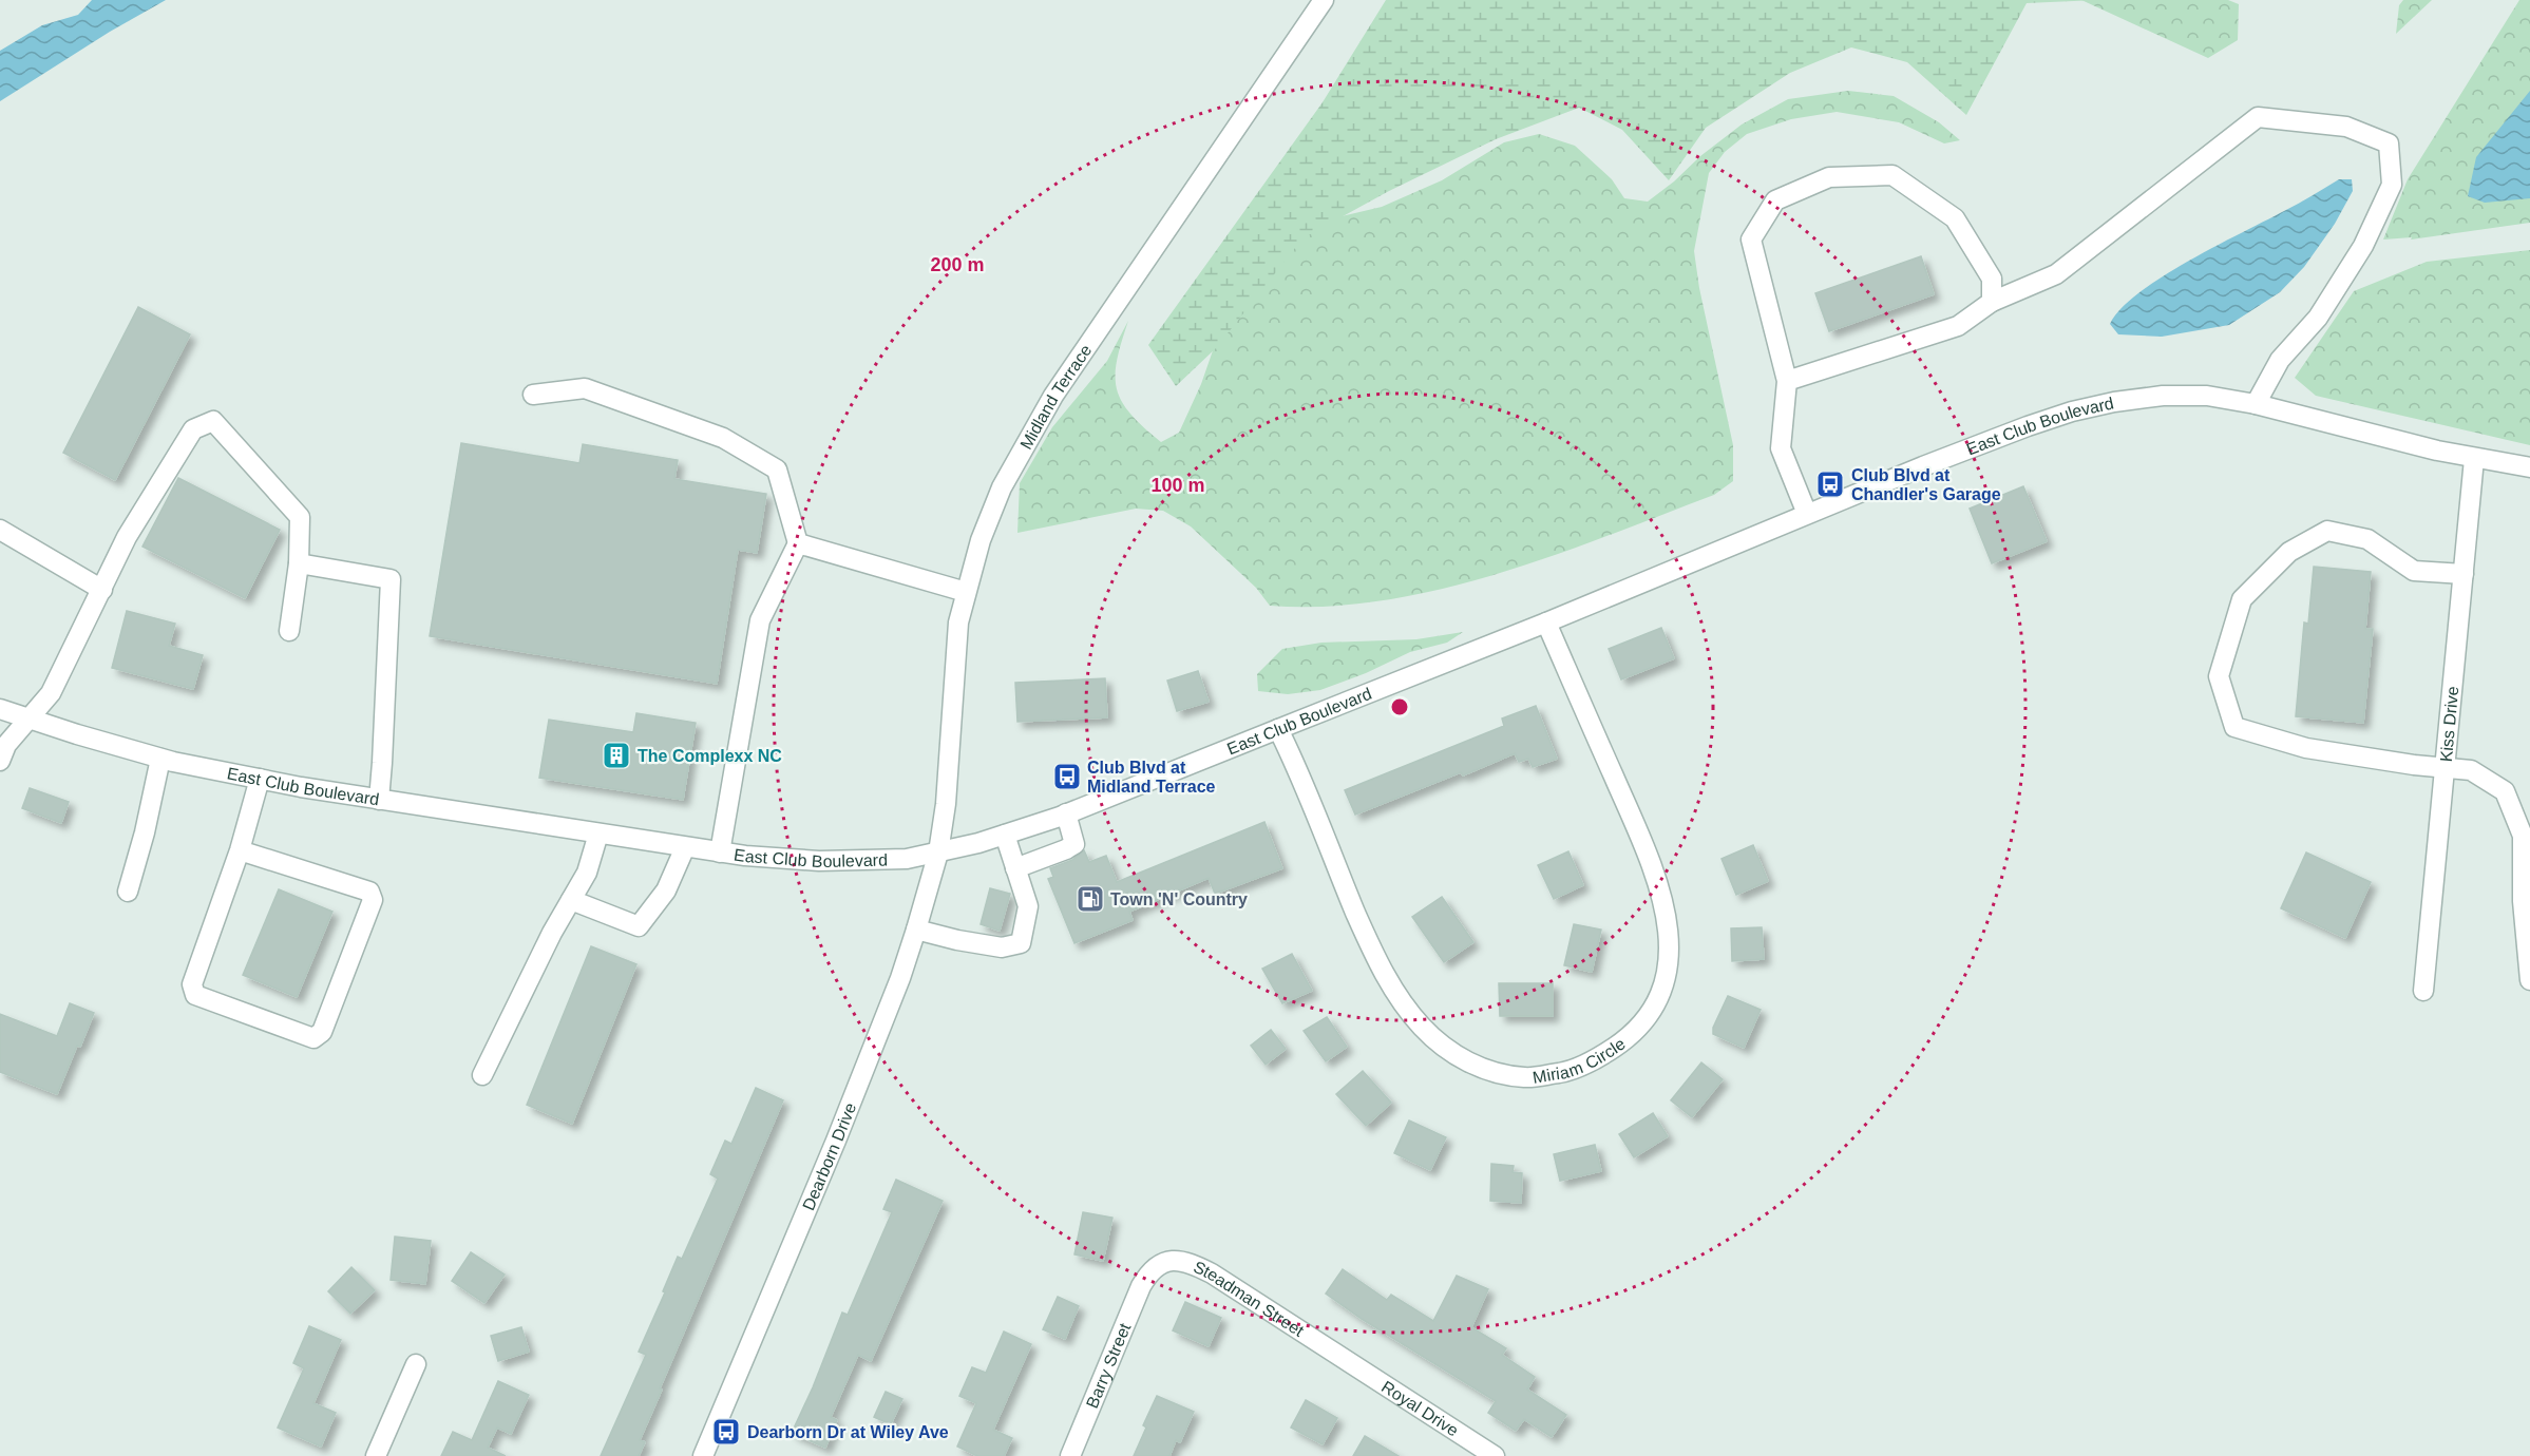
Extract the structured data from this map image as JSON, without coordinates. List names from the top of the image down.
{
  "streets": {
    "street": [
      "Midland Terrace",
      "East Club Boulevard",
      "Kiss Drive",
      "Miriam Circle",
      "Dearborn Drive",
      "Steadman Street",
      "Barry Street",
      "Royal Drive"
    ]
  },
  "crossings": [
    ["Midland Terrace", "East Club Boulevard"],
    ["Midland Terrace", "Dearborn Drive"],
    ["East Club Boulevard", "Kiss Drive"],
    ["East Club Boulevard", "Miriam Circle"],
    ["East Club Boulevard", "Dearborn Drive"],
    ["Steadman Street", "Barry Street"],
    ["Steadman Street", "Royal Drive"]
  ],
  "places": {
    "bus stop": ["Club Blvd at Chandler's Garage", "Club Blvd at Midland Terrace", "Dearborn Dr at Wiley Ave"],
    "building": ["The Complexx NC"],
    "fuel station": ["Town 'N' Country"]
  },
  "rings": ["200 m", "100 m"]
}
